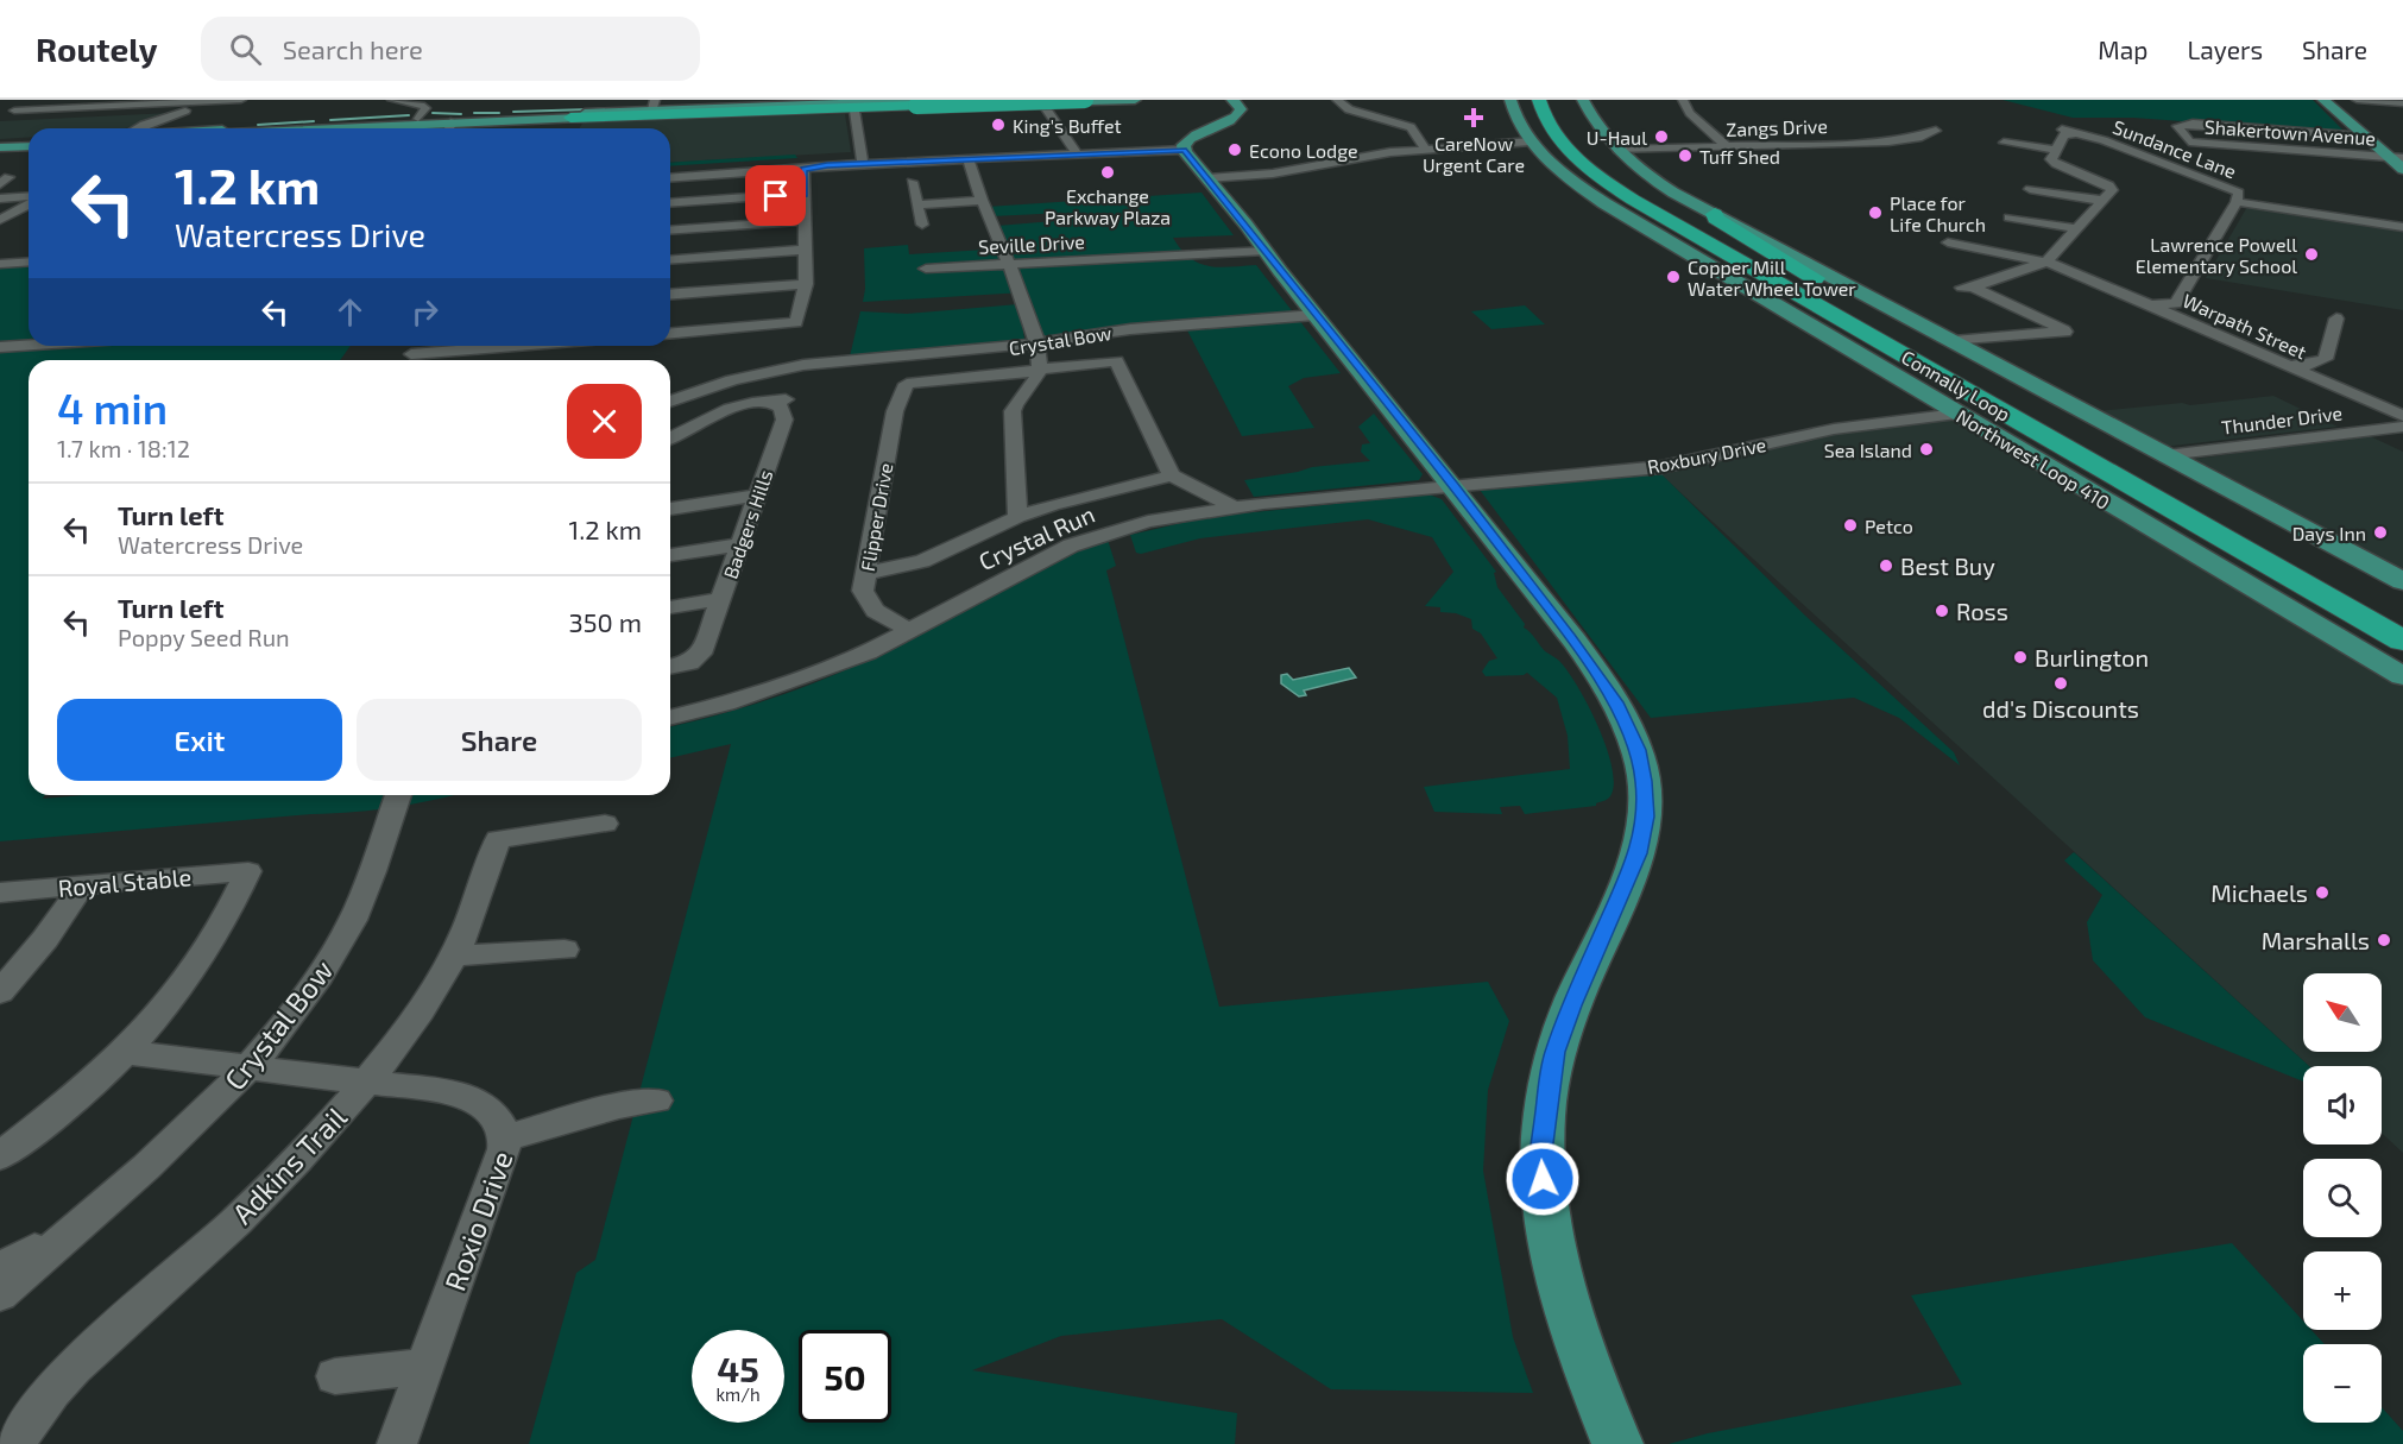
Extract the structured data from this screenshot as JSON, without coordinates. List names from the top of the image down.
{
  "streets": {
    "highway": ["Connally Loop"],
    "main road": ["Northwest Loop 410"],
    "street": [
      "Zangs Drive",
      "Shakertown Avenue",
      "Sundance Lane",
      "Seville Drive",
      "Warpath Street",
      "Crystal Bow",
      "Thunder Drive",
      "Roxbury Drive",
      "Flipper Drive",
      "Badgers Hills",
      "Crystal Run",
      "Royal Stable",
      "Adkins Trail",
      "Roxio Drive"
    ]
  },
  "crossings": [
    ["Sundance Lane", "Warpath Street"],
    ["Crystal Bow", "Roxio Drive"],
    ["Roxbury Drive", "Northwest Loop 410"],
    ["Roxbury Drive", "Crystal Run"],
    ["Flipper Drive", "Crystal Run"],
    ["Royal Stable", "Roxio Drive"],
    ["Adkins Trail", "Roxio Drive"]
  ],
  "places": {
    "health": ["CareNow Urgent Care"],
    "other": [
      "King's Buffet",
      "U-Haul",
      "Econo Lodge",
      "Tuff Shed",
      "Exchange Parkway Plaza",
      "Place for Life Church",
      "Lawrence Powell Elementary School",
      "Copper Mill Water Wheel Tower",
      "Sea Island",
      "Petco",
      "Days Inn",
      "Best Buy",
      "Ross",
      "Burlington",
      "dd's Discounts",
      "Michaels",
      "Marshalls"
    ]
  },
  "north": "top left",
  "page": {
    "header": "Routely",
    "search": "Search here",
    "nav": ["Map", "Layers", "Share"],
    "turn": ["1.2 km", "Watercress Drive"],
    "heading": ["4 min", "1.7 km · 18:12"],
    "list": [
      {
        "name": "Turn left",
        "note": "Watercress Drive",
        "value": "1.2 km"
      },
      {
        "name": "Turn left",
        "note": "Poppy Seed Run",
        "value": "350 m"
      }
    ],
    "buttons": ["Exit", "Share"],
    "map_buttons": ["+", "−"],
    "speed": "45 km/h",
    "limit": "50"
  }
}
